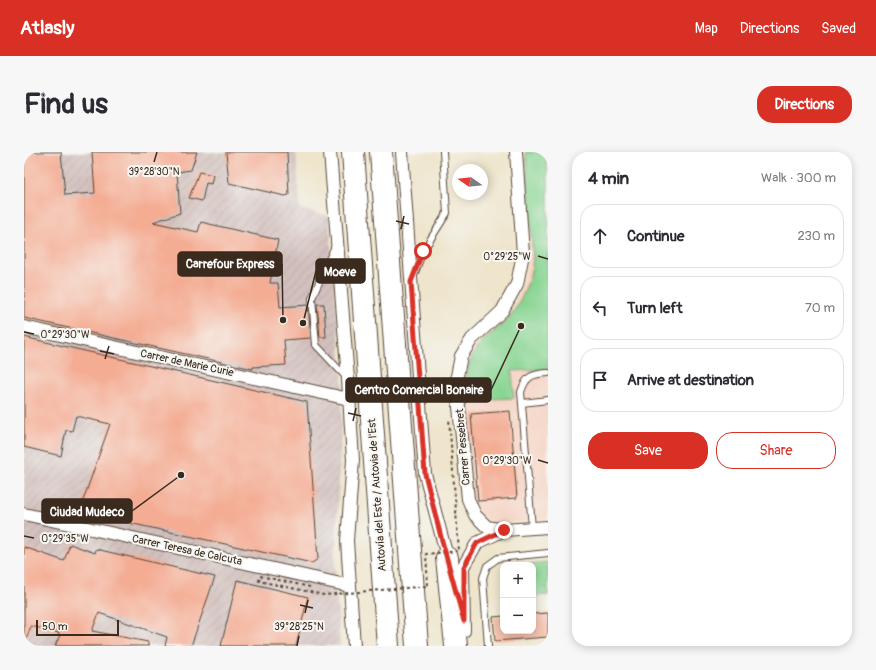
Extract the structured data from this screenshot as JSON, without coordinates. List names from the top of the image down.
{
  "streets": {
    "highway": ["Autovía del Este / Autovia de l'Est"],
    "street": ["Carrer de Marie Curie", "Carrer Pessebret", "Carrer Teresa de Calcuta"]
  },
  "places": [
    "Carrefour Express",
    "Moeve",
    "Centro Comercial Bonaire",
    "Ciudad Mudeco"
  ],
  "scale_bar": "50 m",
  "north": "left",
  "page": {
    "header": "Atlasly",
    "nav": ["Map", "Directions", "Saved"],
    "buttons": [
      "Directions",
      ["Save", "Share"]
    ],
    "title": "Find us",
    "heading": ["4 min", "Walk · 300 m"],
    "list": [
      ["Continue", "230 m"],
      ["Turn left", "70 m"],
      "Arrive at destination"
    ],
    "map_buttons": ["+", "−"],
    "scale": "50 m"
  },
  "coordinates": [
    "39°28'30\"N",
    "0°29'25\"W",
    "0°29'30\"W",
    "0°29'35\"W",
    "39°28'25\"N"
  ]
}
